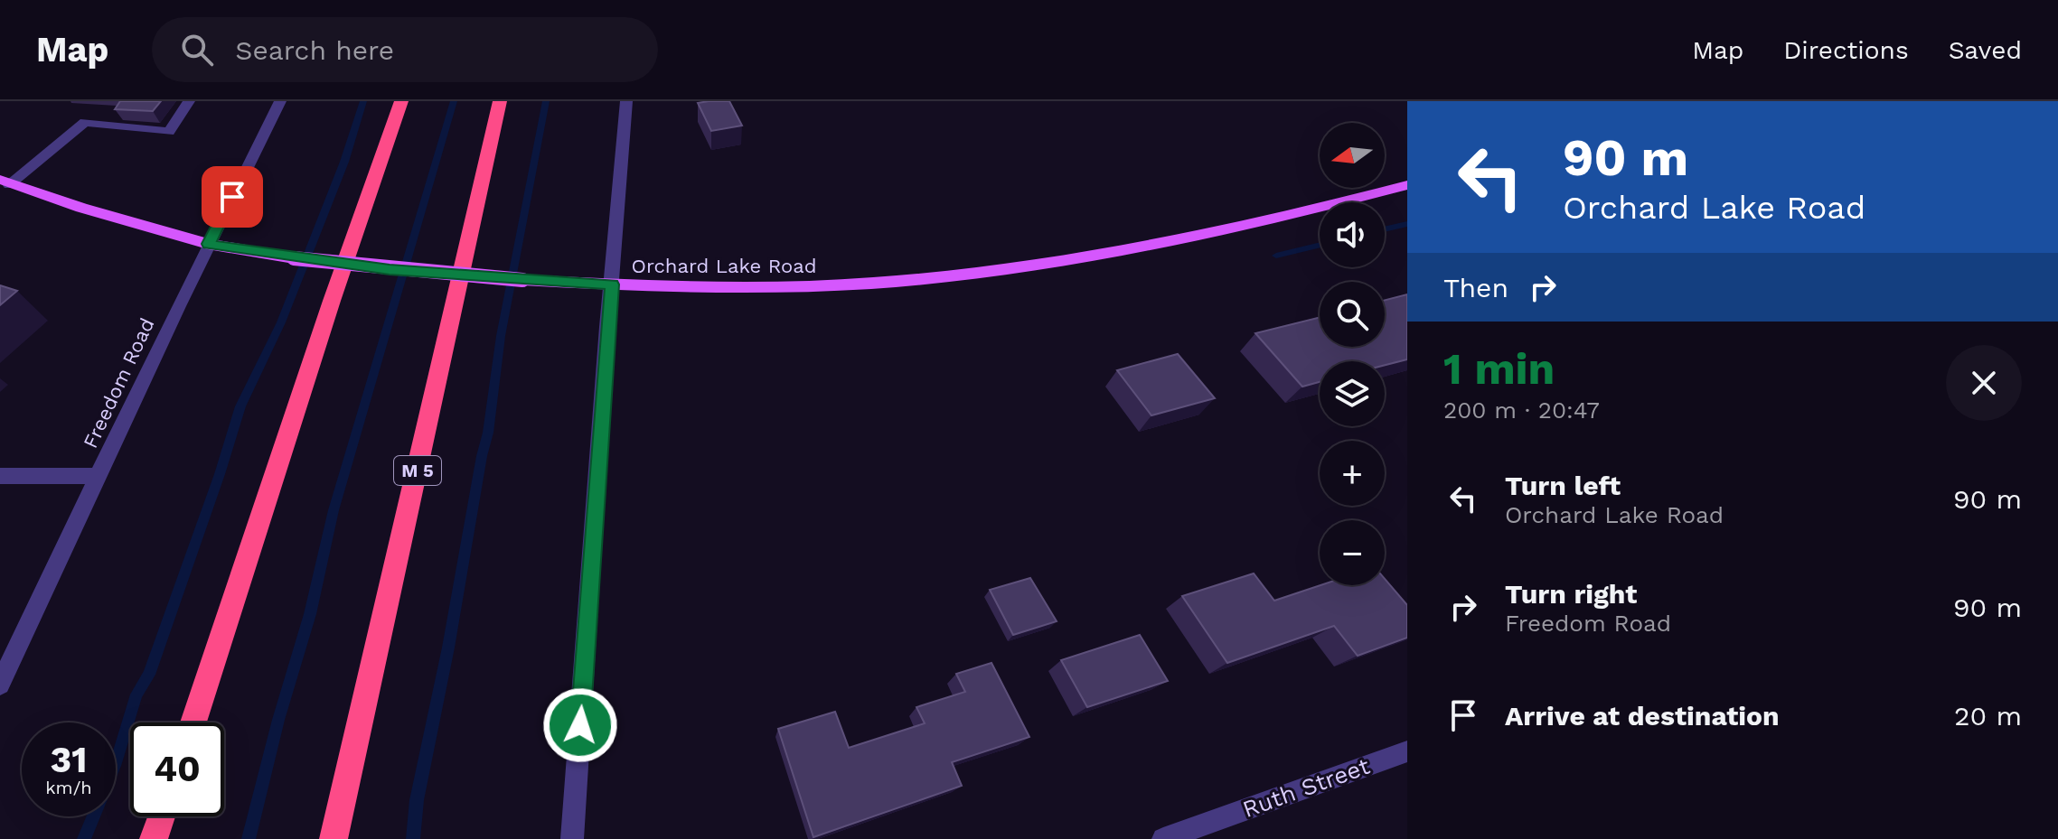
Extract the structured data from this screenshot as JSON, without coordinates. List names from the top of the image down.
{
  "streets": {
    "highway": ["M 5"],
    "main road": ["Orchard Lake Road"],
    "street": ["Freedom Road", "Ruth Street"]
  },
  "crossings": [
    ["Orchard Lake Road", "Freedom Road"]
  ],
  "north": "left",
  "page": {
    "header": "Map",
    "search": "Search here",
    "nav": ["Map", "Directions", "Saved"],
    "turn": ["90 m", "Orchard Lake Road"],
    "map_buttons": ["+", "−"],
    "then": "Then",
    "heading": ["1 min", "200 m · 20:47"],
    "list": [
      {
        "name": "Turn left",
        "note": "Orchard Lake Road",
        "value": "90 m"
      },
      {
        "name": "Turn right",
        "note": "Freedom Road",
        "value": "90 m"
      },
      {
        "name": "Arrive at destination",
        "value": "20 m"
      }
    ],
    "speed": "31 km/h",
    "limit": "40"
  }
}
